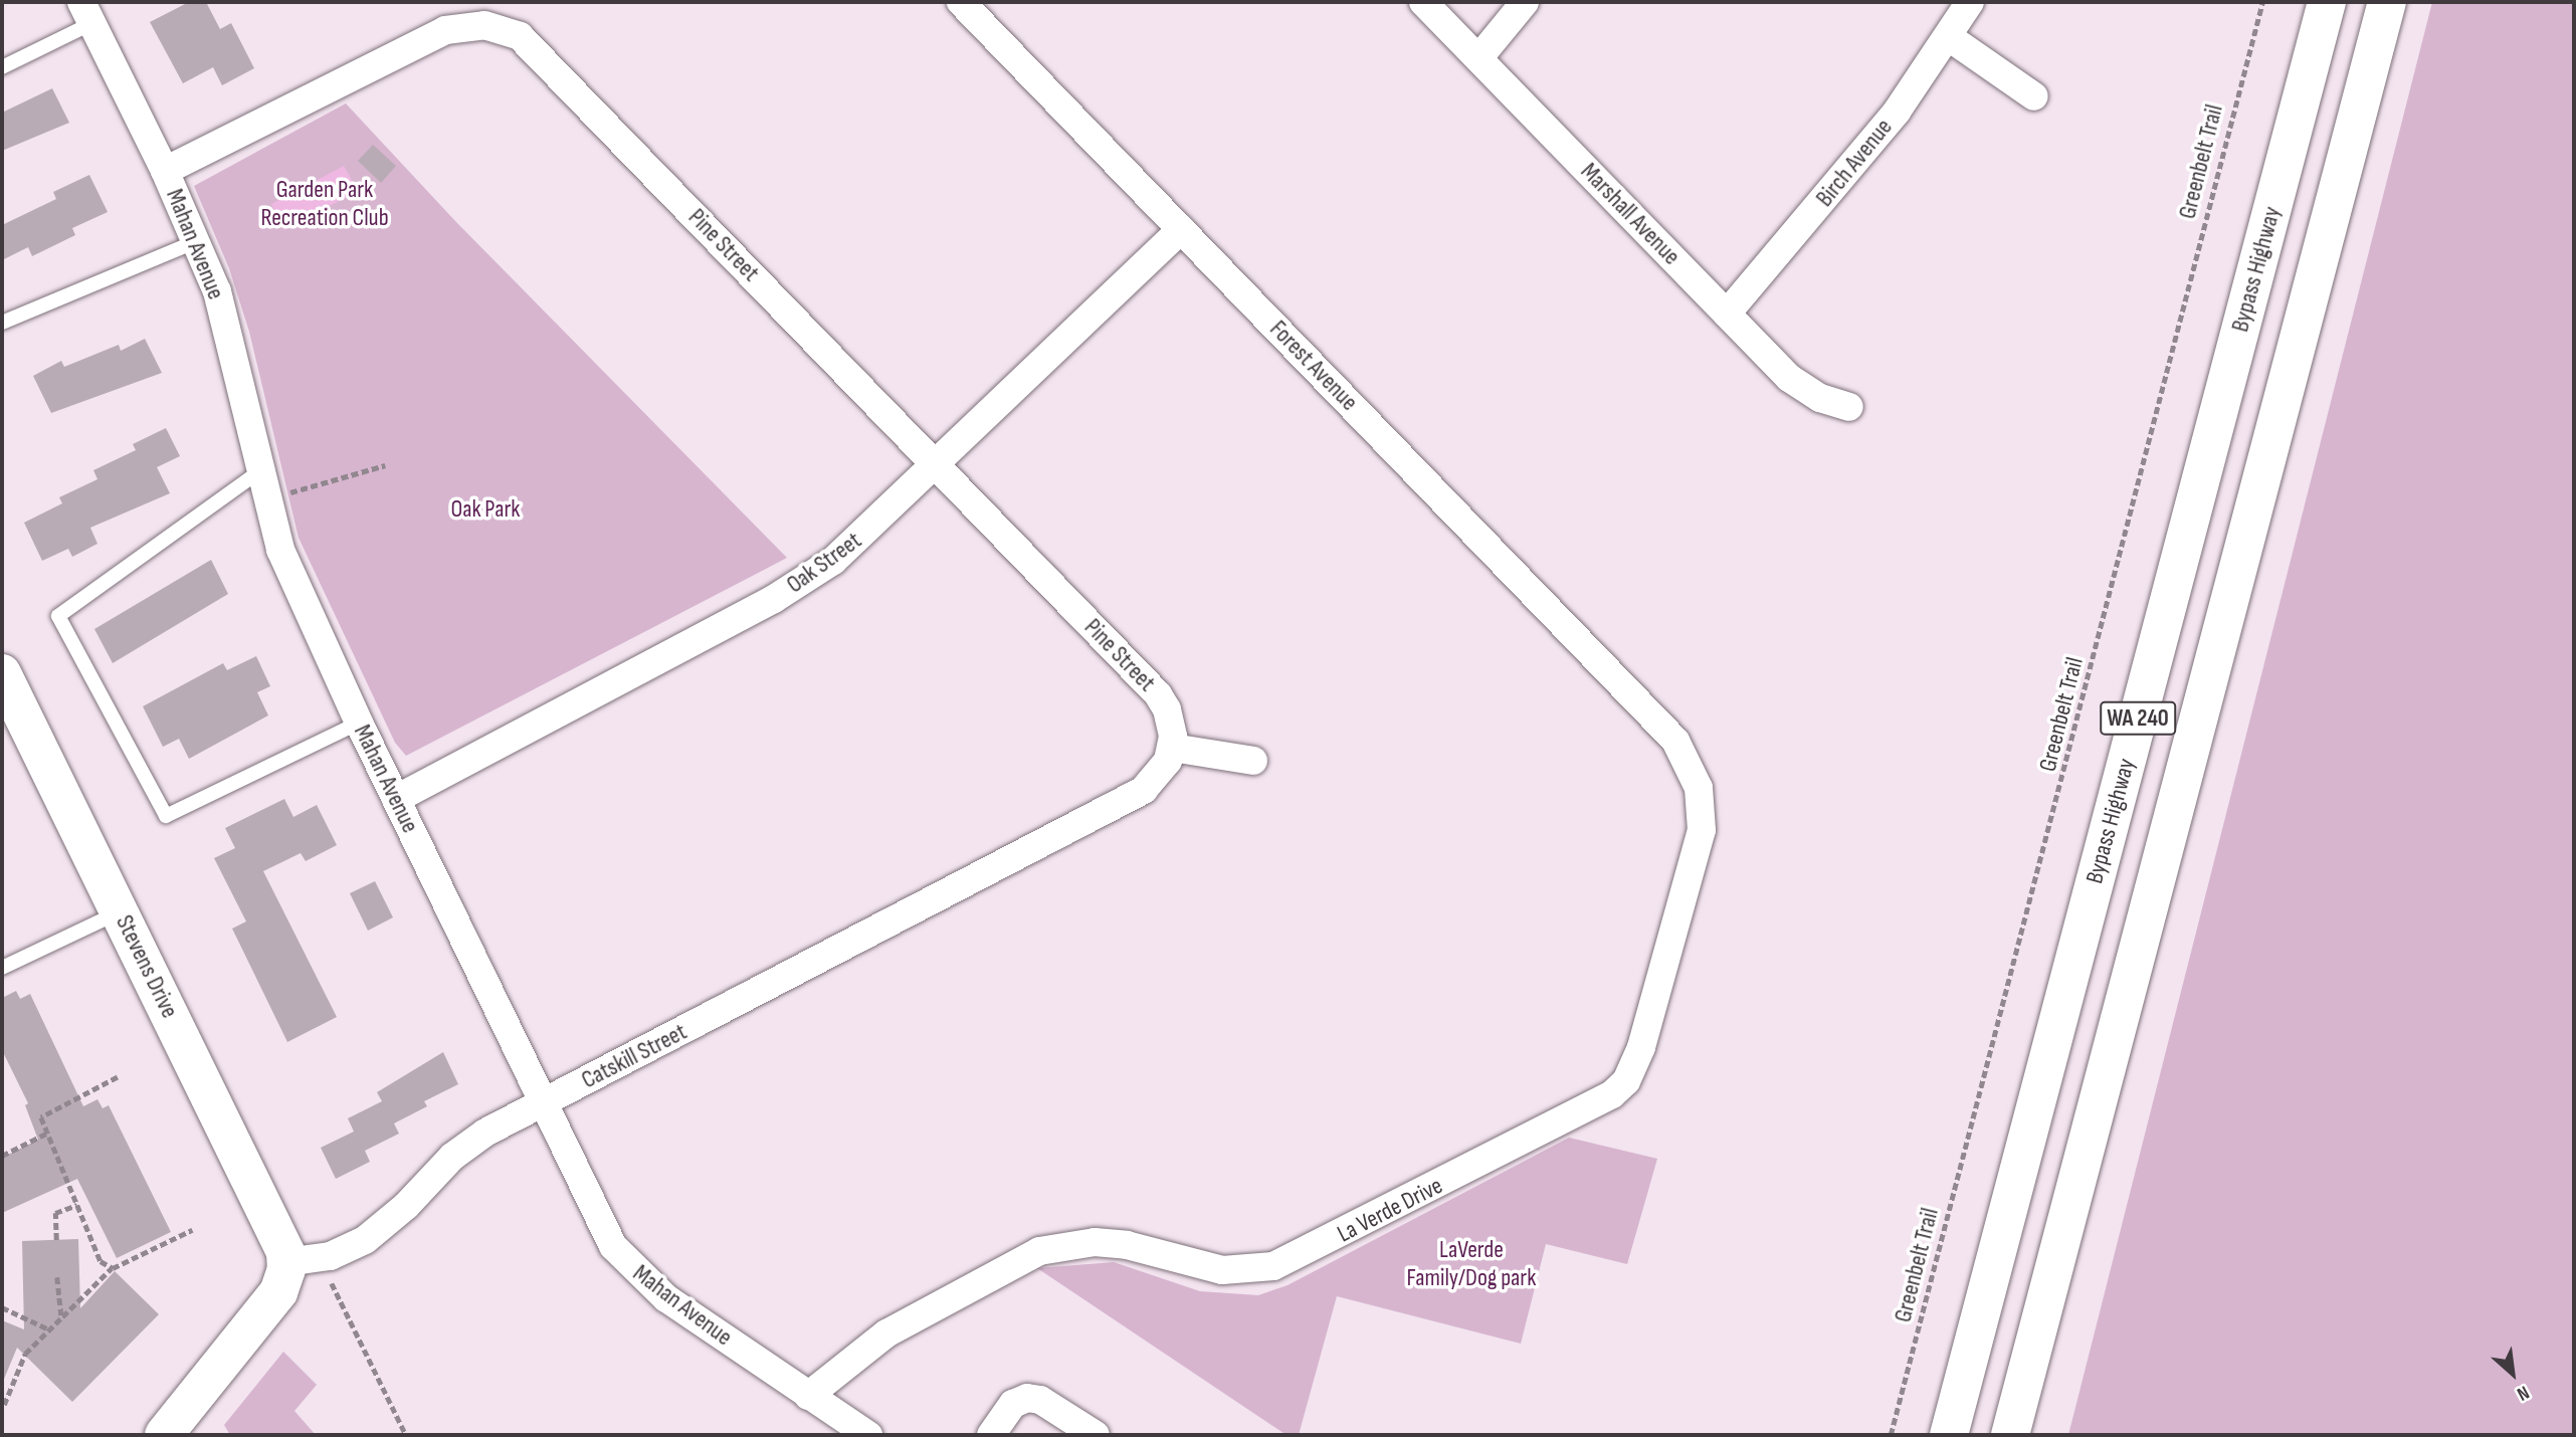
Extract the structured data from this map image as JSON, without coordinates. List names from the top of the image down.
{
  "streets": {
    "main road": ["Bypass Highway", "WA 240", "Stevens Drive"],
    "street": [
      "Birch Avenue",
      "Marshall Avenue",
      "Mahan Avenue",
      "Pine Street",
      "Forest Avenue",
      "Oak Street",
      "Catskill Street",
      "La Verde Drive"
    ],
    "path": ["Greenbelt Trail"]
  },
  "crossings": [
    ["Birch Avenue", "Marshall Avenue"],
    ["Mahan Avenue", "Pine Street"],
    ["Mahan Avenue", "Oak Street"],
    ["Mahan Avenue", "Catskill Street"],
    ["Mahan Avenue", "La Verde Drive"],
    ["Pine Street", "Oak Street"],
    ["Pine Street", "Catskill Street"],
    ["Forest Avenue", "Oak Street"],
    ["Forest Avenue", "La Verde Drive"],
    ["Stevens Drive", "Catskill Street"]
  ],
  "parks": ["Garden Park Recreation Club", "Oak Park", "LaVerde Family/Dog park"],
  "north": "bottom right"
}
